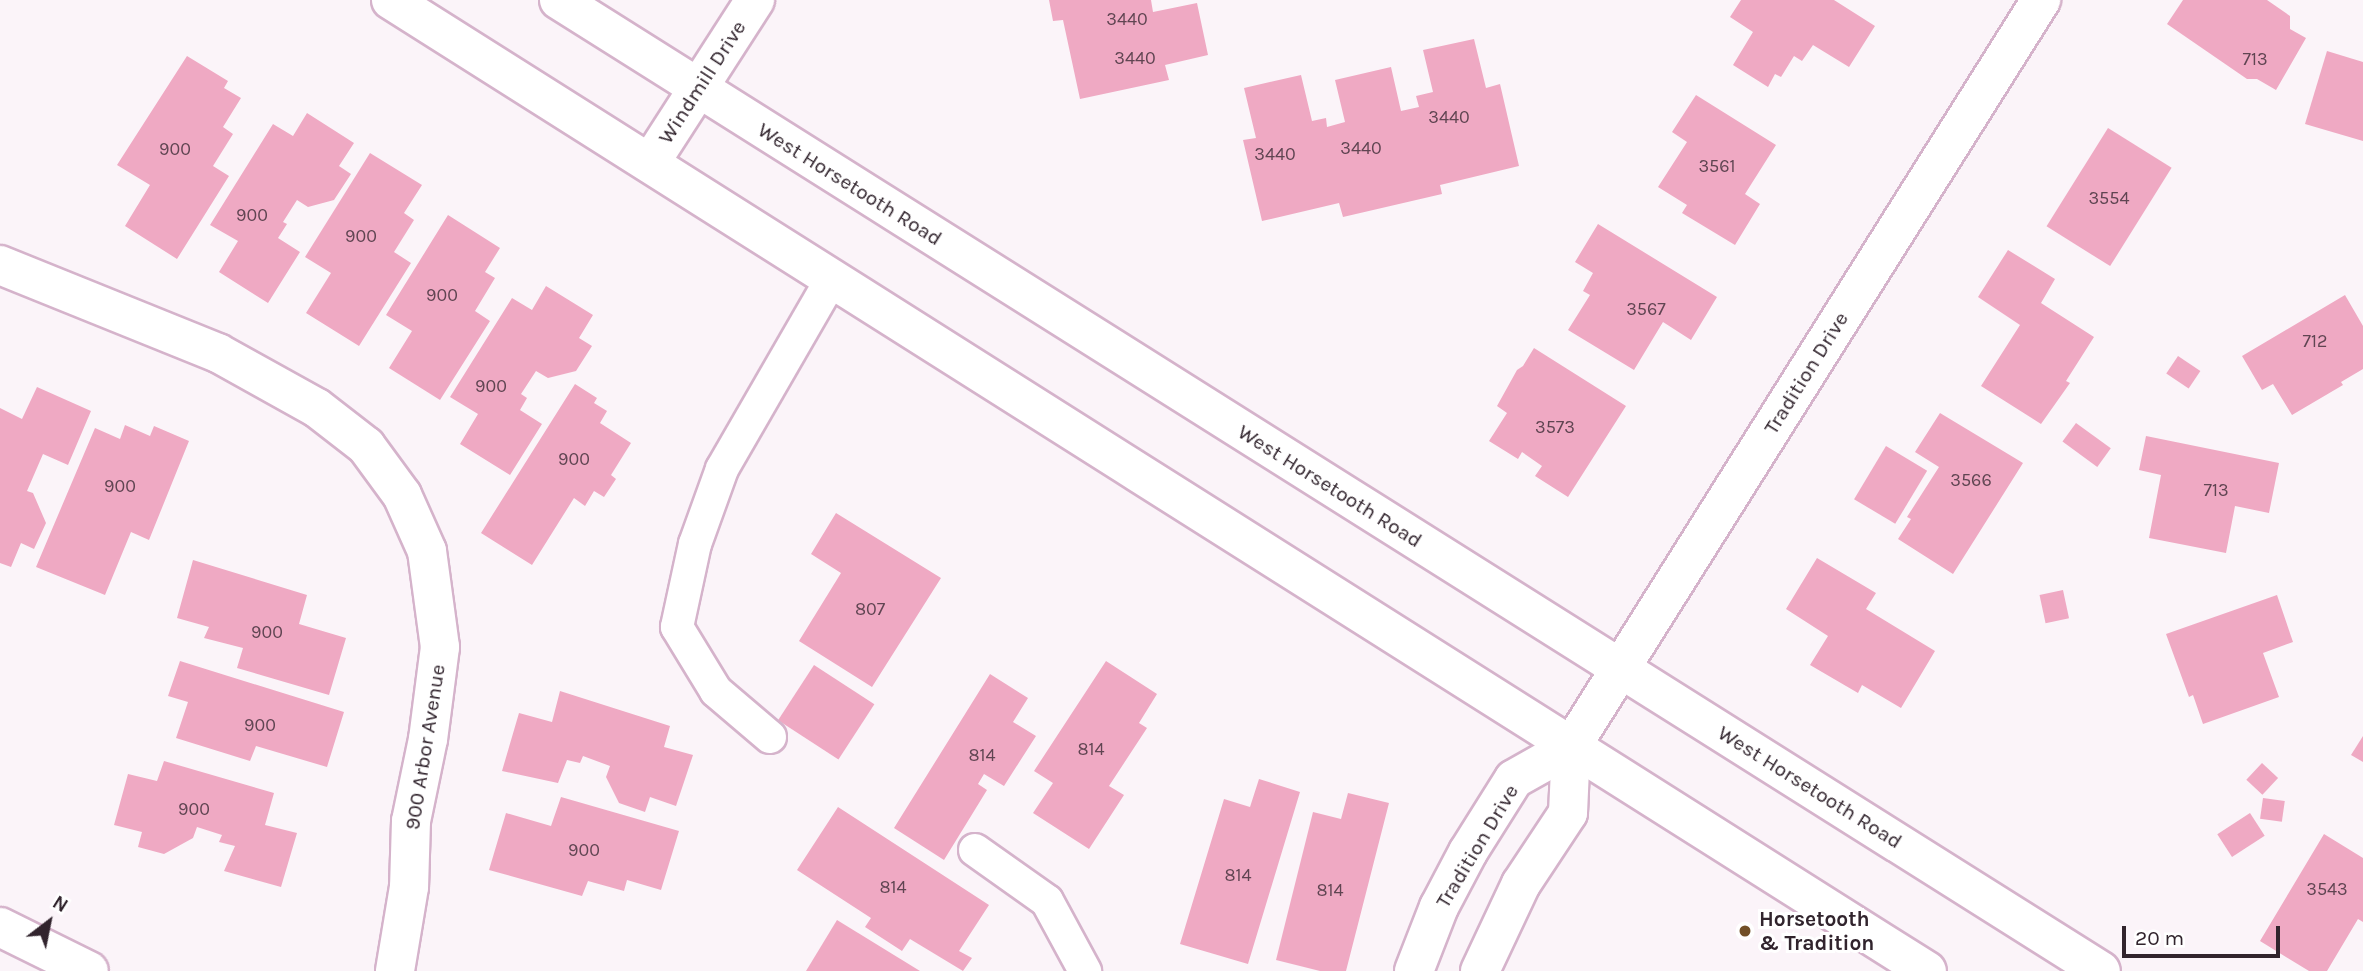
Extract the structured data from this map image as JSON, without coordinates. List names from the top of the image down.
{
  "streets": {
    "main road": [
      "Windmill Drive",
      "West Horsetooth Road",
      "Tradition Drive",
      "900 Arbor Avenue"
    ]
  },
  "crossings": [
    ["Windmill Drive", "West Horsetooth Road"],
    ["West Horsetooth Road", "Tradition Drive"]
  ],
  "places": ["Horsetooth & Tradition"],
  "house_numbers": [
    "3440",
    "3440",
    "713",
    "3440",
    "3440",
    "900",
    "3440",
    "3561",
    "3554",
    "900",
    "900",
    "900",
    "3567",
    "712",
    "900",
    "3573",
    "900",
    "3566",
    "900",
    "713",
    "807",
    "900",
    "900",
    "814",
    "814",
    "900",
    "900",
    "814",
    "814",
    "3543",
    "814"
  ],
  "scale_bar": "20 m",
  "north": "top right"
}
